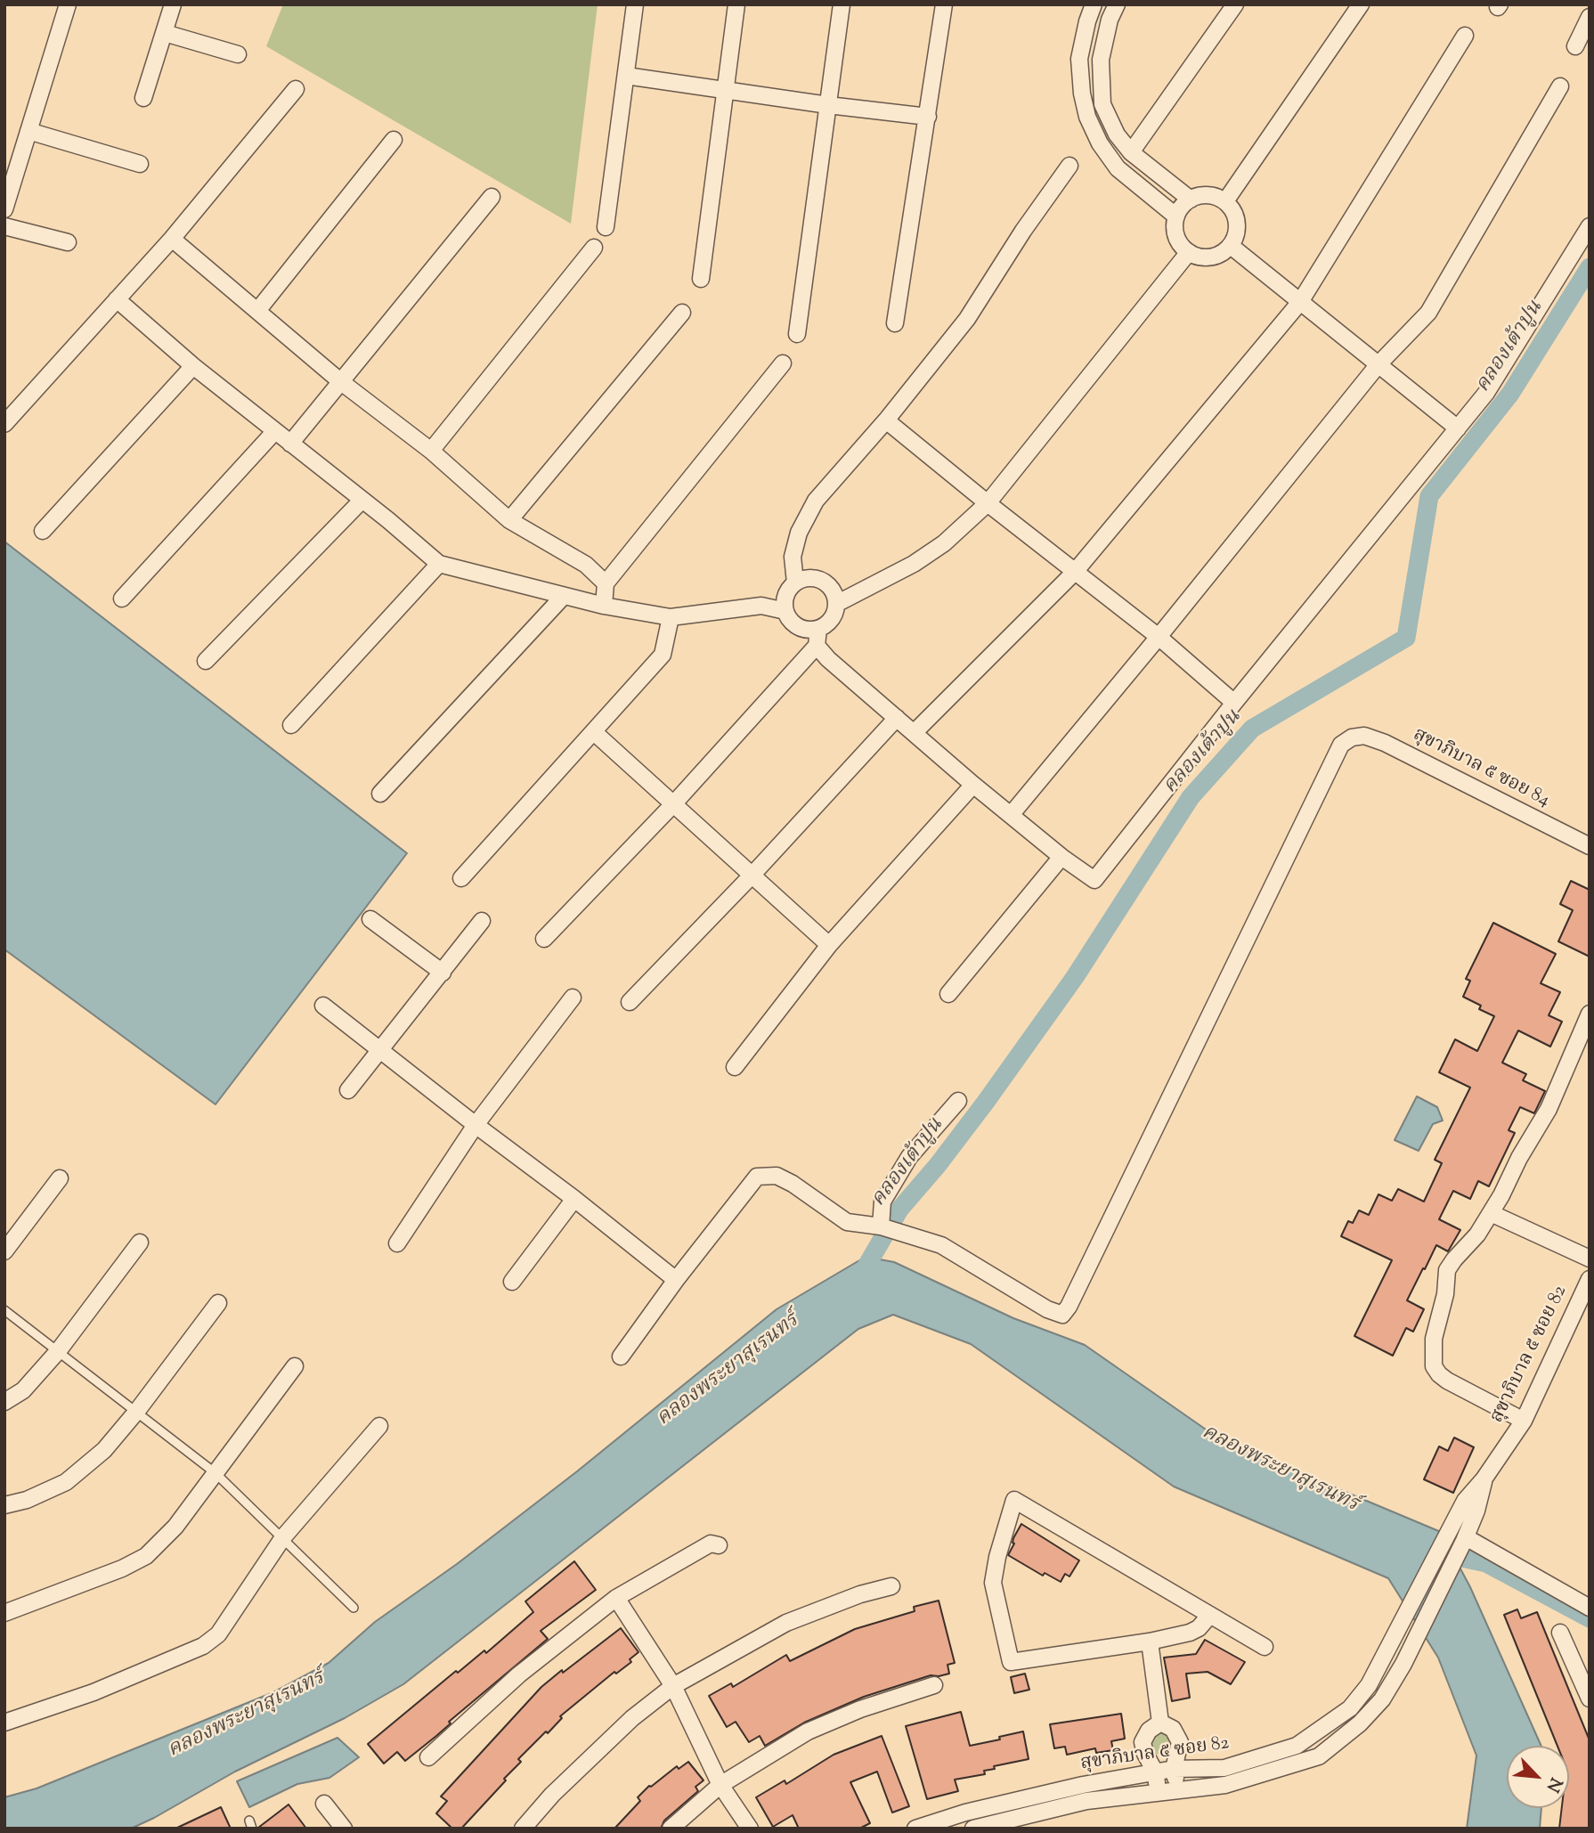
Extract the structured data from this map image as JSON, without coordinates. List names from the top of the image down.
{
  "streets": {
    "street": ["สุขาภิบาล ๕ ซอย 84", "สุขาภิบาล ๕ ซอย 82"]
  },
  "water": ["คลองเต้าปูน", "คลองพระยาสุเรนทร์"],
  "north": "bottom right"
}
